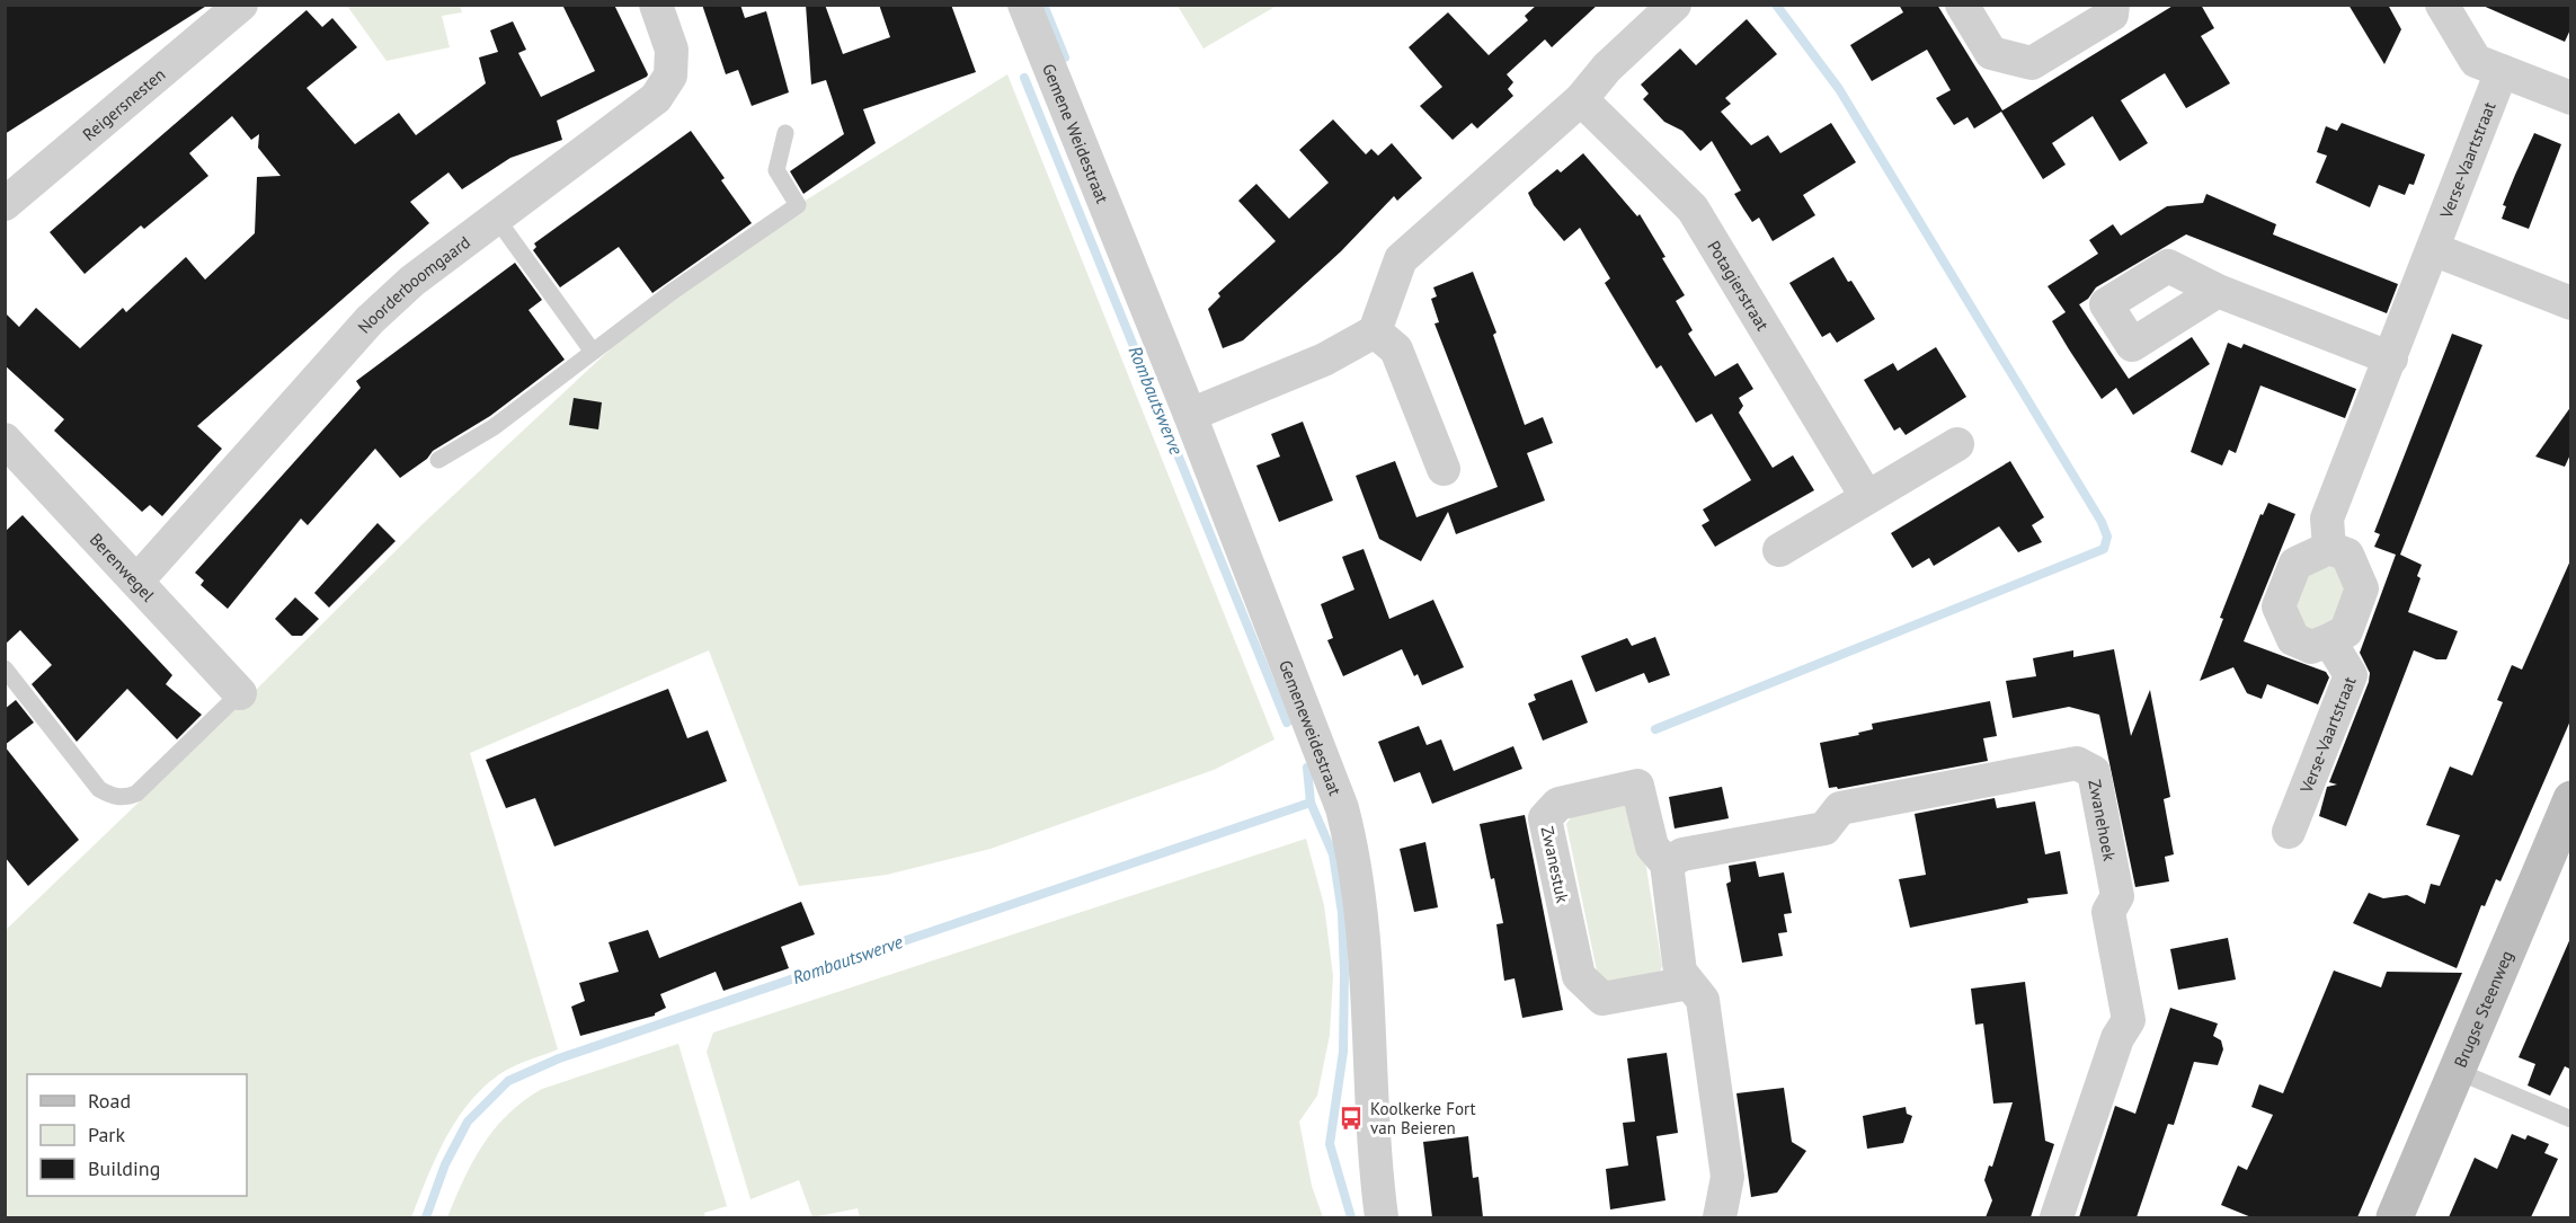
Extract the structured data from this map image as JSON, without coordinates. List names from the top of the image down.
{
  "streets": {
    "main road": ["Brugse Steenweg"],
    "street": [
      "Reigersnesten",
      "Gemene Weidestraat",
      "Verse-Vaartstraat",
      "Noorderboomgaard",
      "Potagierstraat",
      "Berenwegel",
      "Gemeneweidestraat",
      "Zwanehoek",
      "Zwanestuk"
    ]
  },
  "crossings": [
    ["Gemene Weidestraat", "Gemeneweidestraat"],
    ["Noorderboomgaard", "Berenwegel"],
    ["Zwanehoek", "Zwanestuk"]
  ],
  "water": ["Rombautswerve"],
  "places": {
    "bus stop": ["Koolkerke Fort van Beieren"]
  },
  "legend": ["Road", "Park", "Building"]
}
